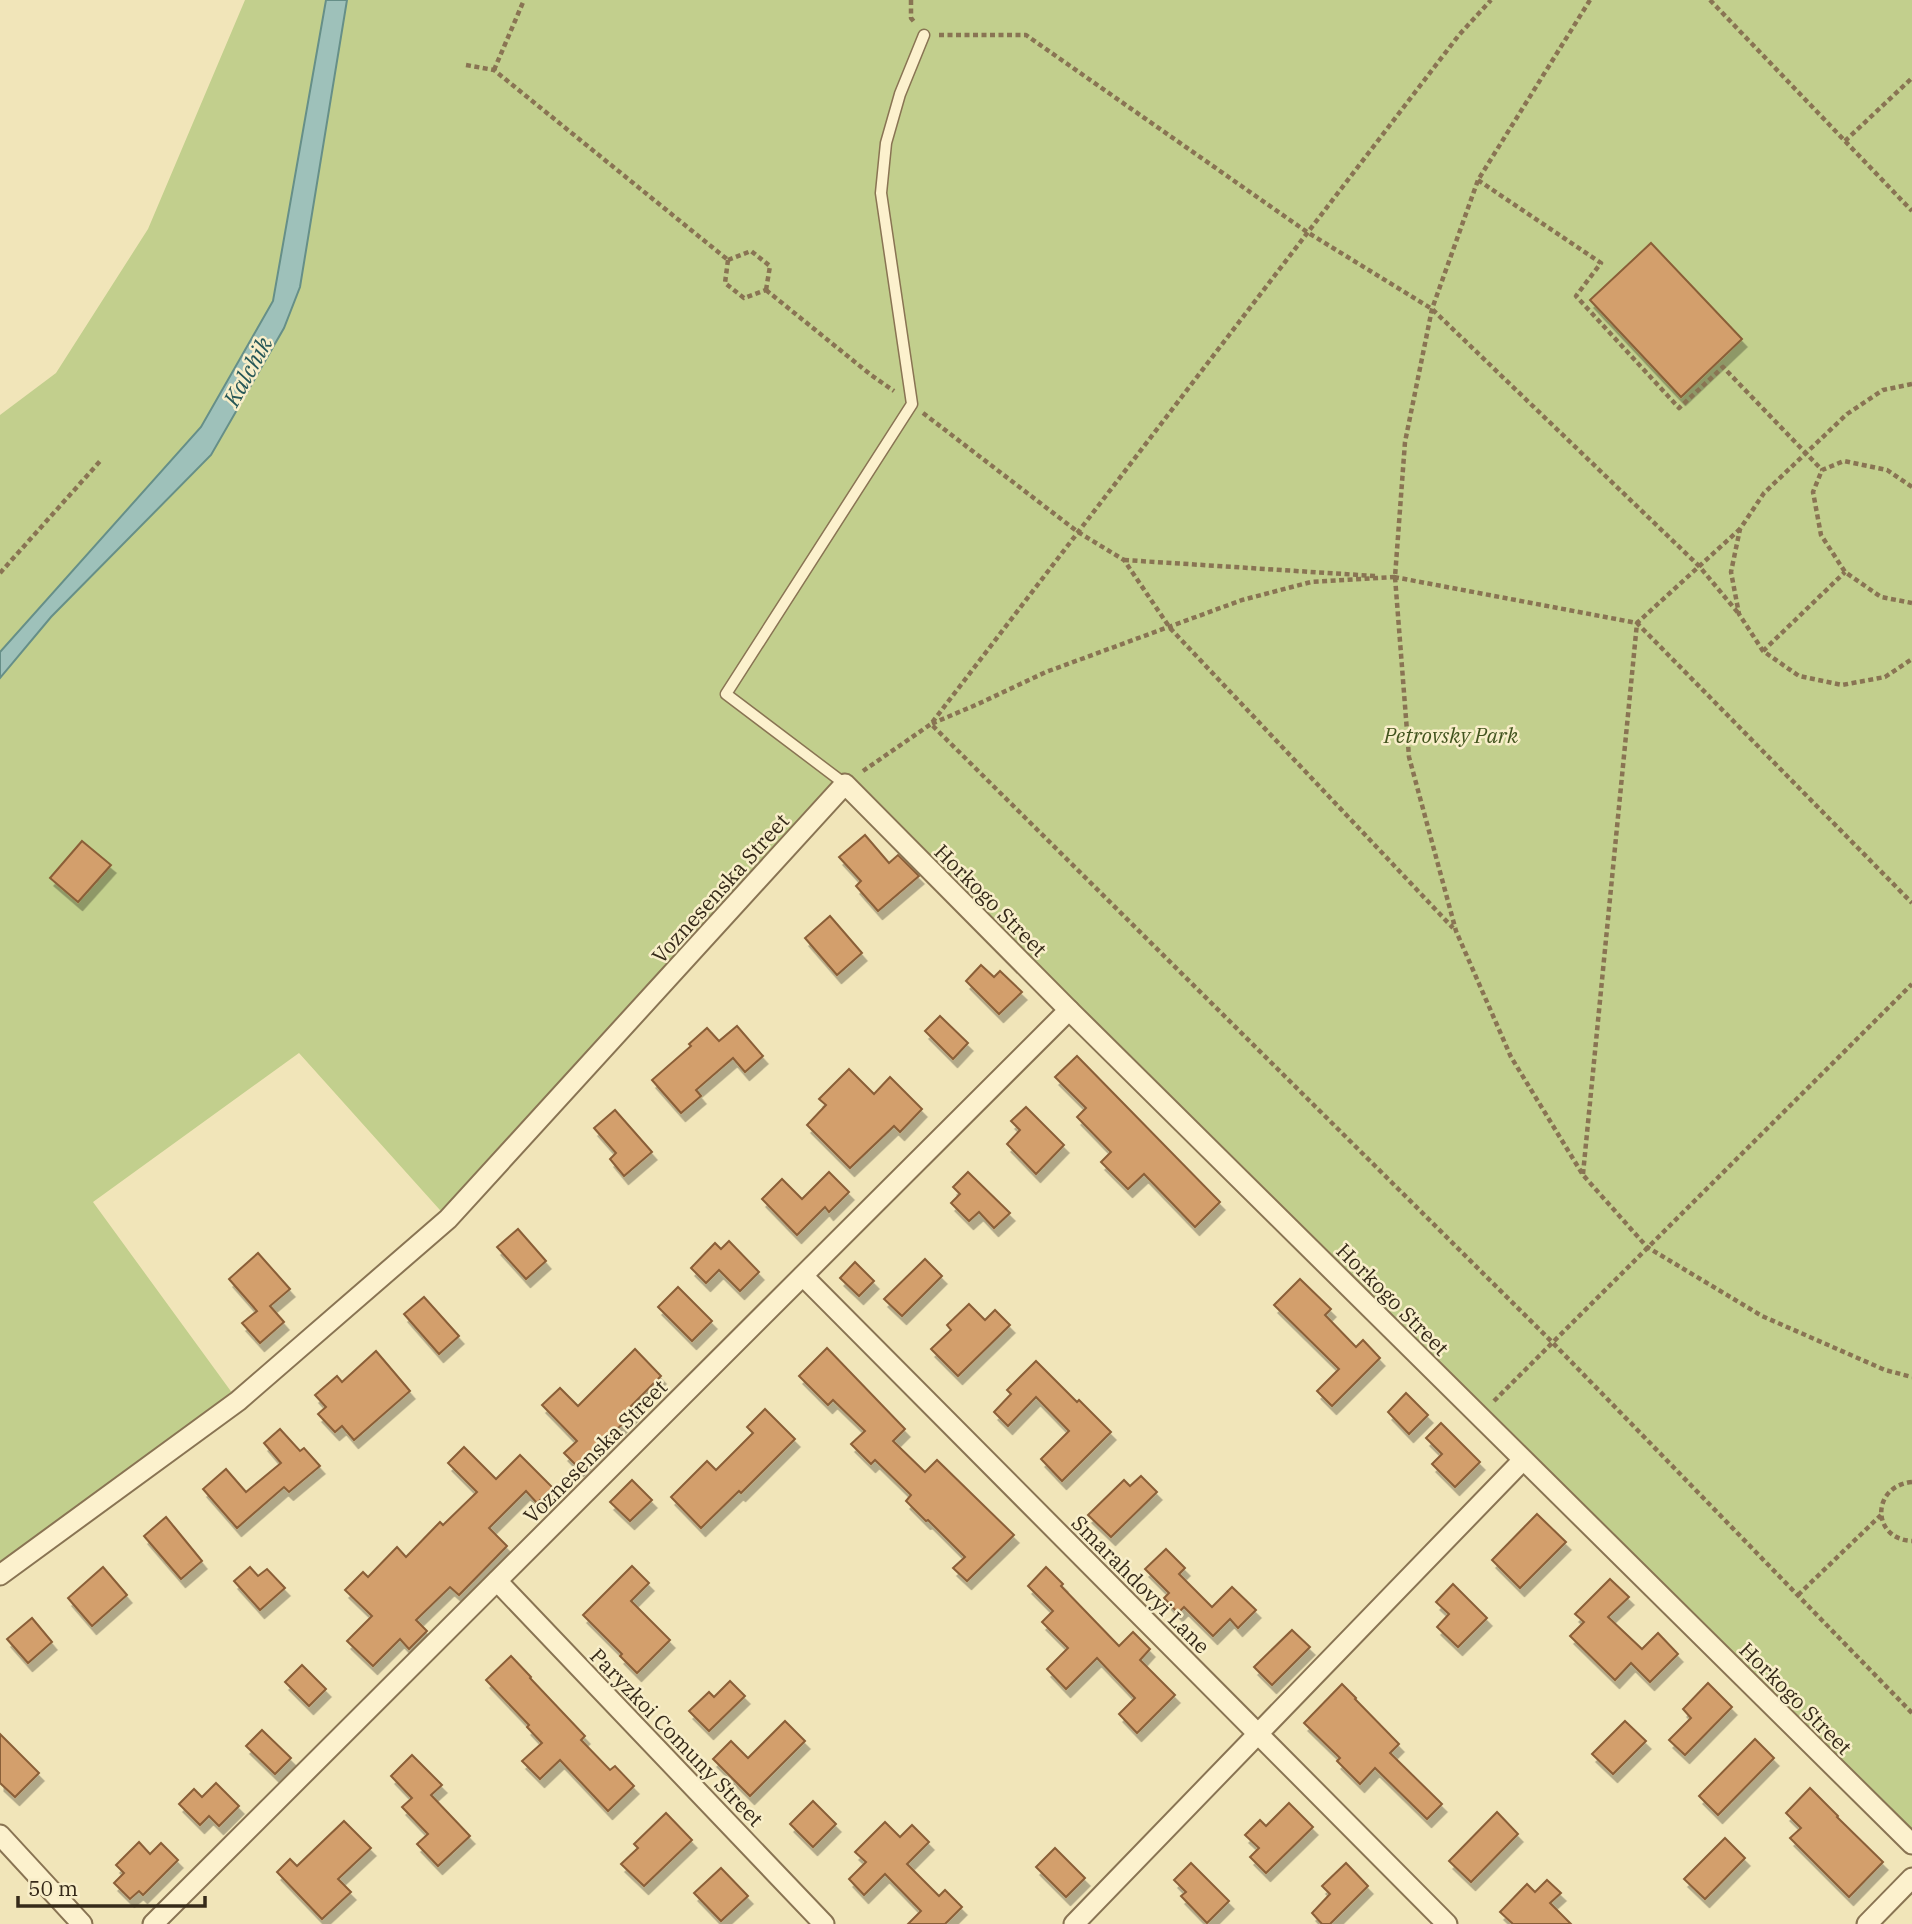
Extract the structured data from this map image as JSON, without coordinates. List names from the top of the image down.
{
  "streets": {
    "street": [
      "Voznesenska Street",
      "Horkogo Street",
      "Smarahdovyi Lane",
      "Paryzkoi Comuny Street"
    ]
  },
  "crossings": [
    ["Voznesenska Street", "Horkogo Street"],
    ["Voznesenska Street", "Smarahdovyi Lane"],
    ["Voznesenska Street", "Paryzkoi Comuny Street"]
  ],
  "water": ["Kalchik"],
  "parks": ["Petrovsky Park"],
  "scale_bar": "50 m"
}
